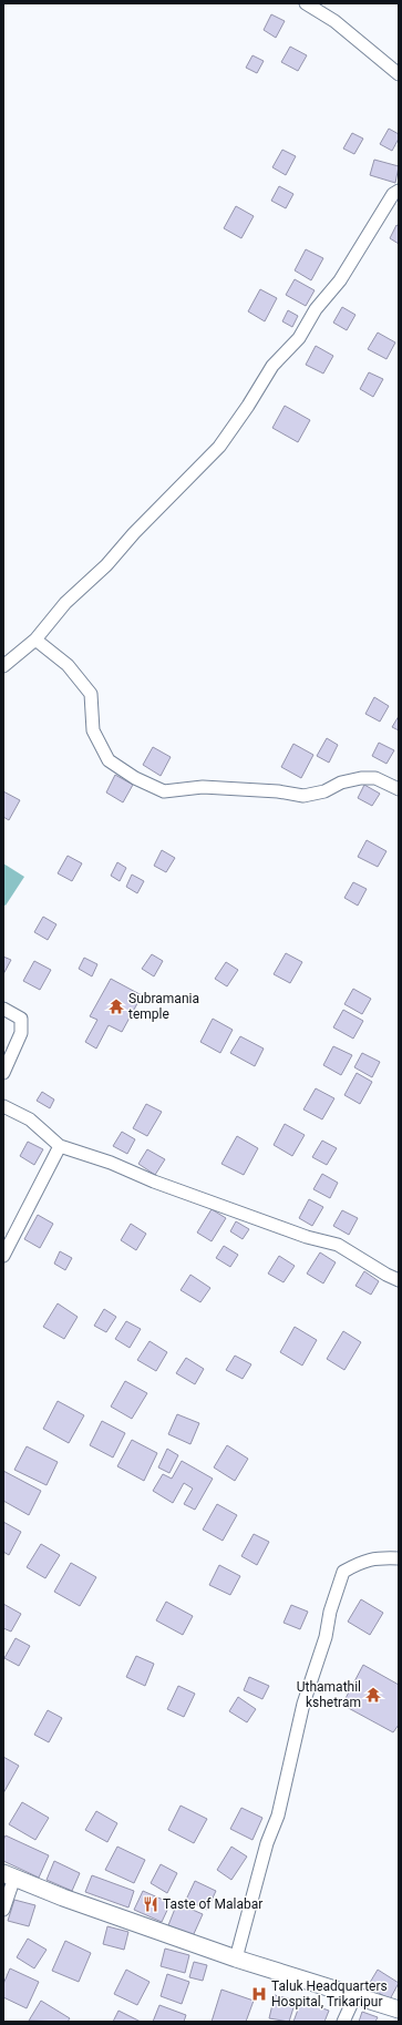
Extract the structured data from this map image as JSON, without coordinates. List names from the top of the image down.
{
  "places": {
    "temple": ["Subramania temple", "Uthamathil kshetram"],
    "restaurant": ["Taste of Malabar"],
    "hospital": ["Taluk Headquarters Hospital, Trikaripur"]
  }
}
